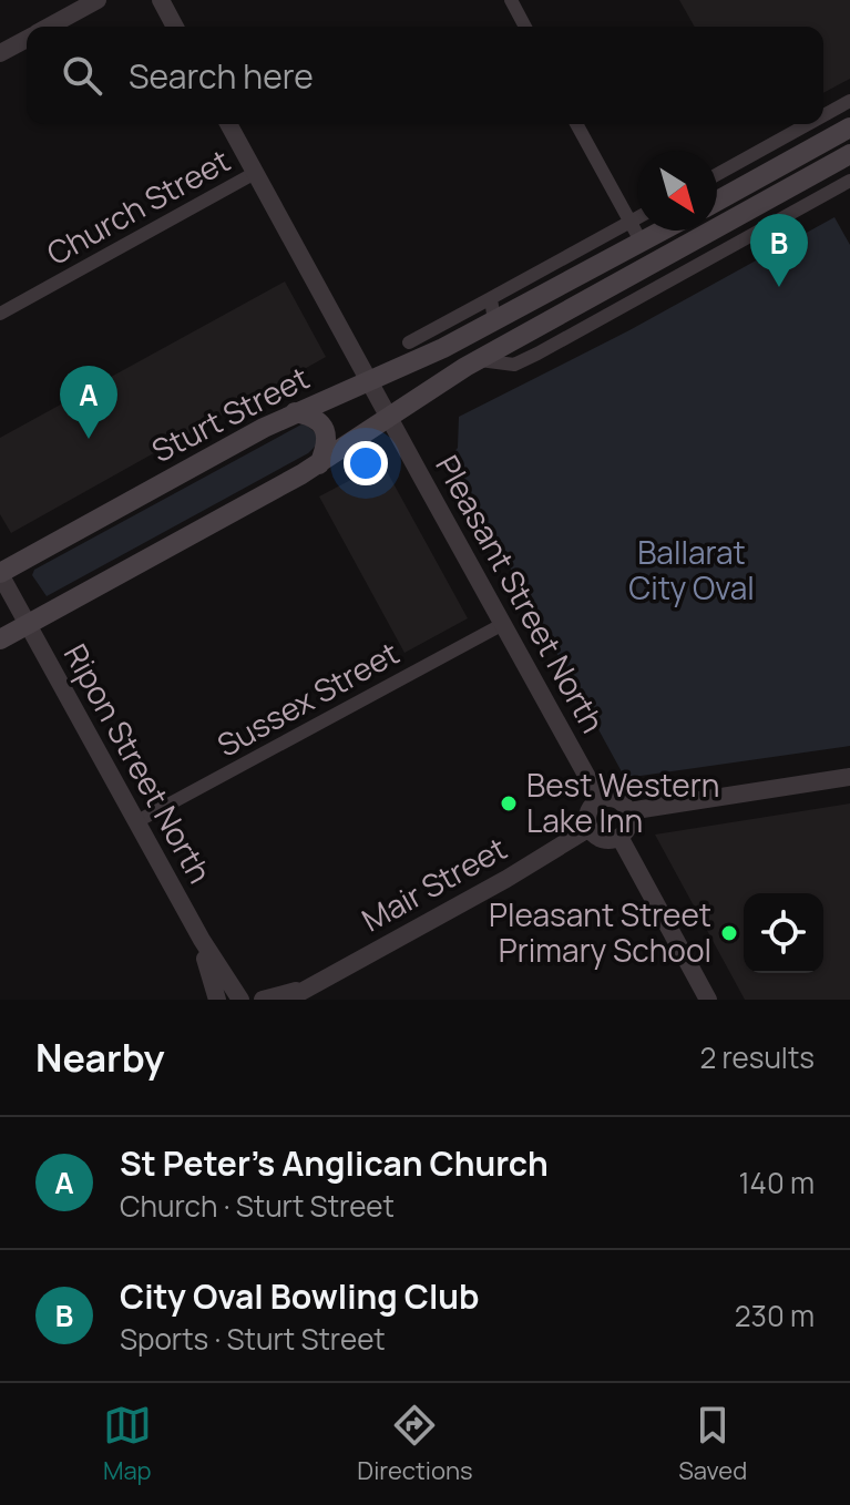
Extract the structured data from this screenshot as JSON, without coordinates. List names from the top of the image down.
{
  "streets": {
    "main road": ["Sturt Street"],
    "street": [
      "Church Street",
      "Pleasant Street North",
      "Sussex Street",
      "Ripon Street North",
      "Mair Street"
    ]
  },
  "crossings": [
    ["Church Street", "Pleasant Street North"],
    ["Sturt Street", "Pleasant Street North"],
    ["Sturt Street", "Ripon Street North"],
    ["Pleasant Street North", "Sussex Street"],
    ["Pleasant Street North", "Mair Street"],
    ["Sussex Street", "Ripon Street North"]
  ],
  "parks": ["Ballarat City Oval"],
  "places": ["Best Western Lake Inn", "Pleasant Street Primary School"],
  "north": "bottom right",
  "page": {
    "search": "Search here",
    "pins": ["B", "A"],
    "heading": ["Nearby", "2 results"],
    "list": [
      {
        "mark": "A",
        "name": "St Peter's Anglican Church",
        "note": "Church · Sturt Street",
        "value": "140 m"
      },
      {
        "mark": "B",
        "name": "City Oval Bowling Club",
        "note": "Sports · Sturt Street",
        "value": "230 m"
      }
    ],
    "nav": ["Map", "Directions", "Saved"]
  }
}
